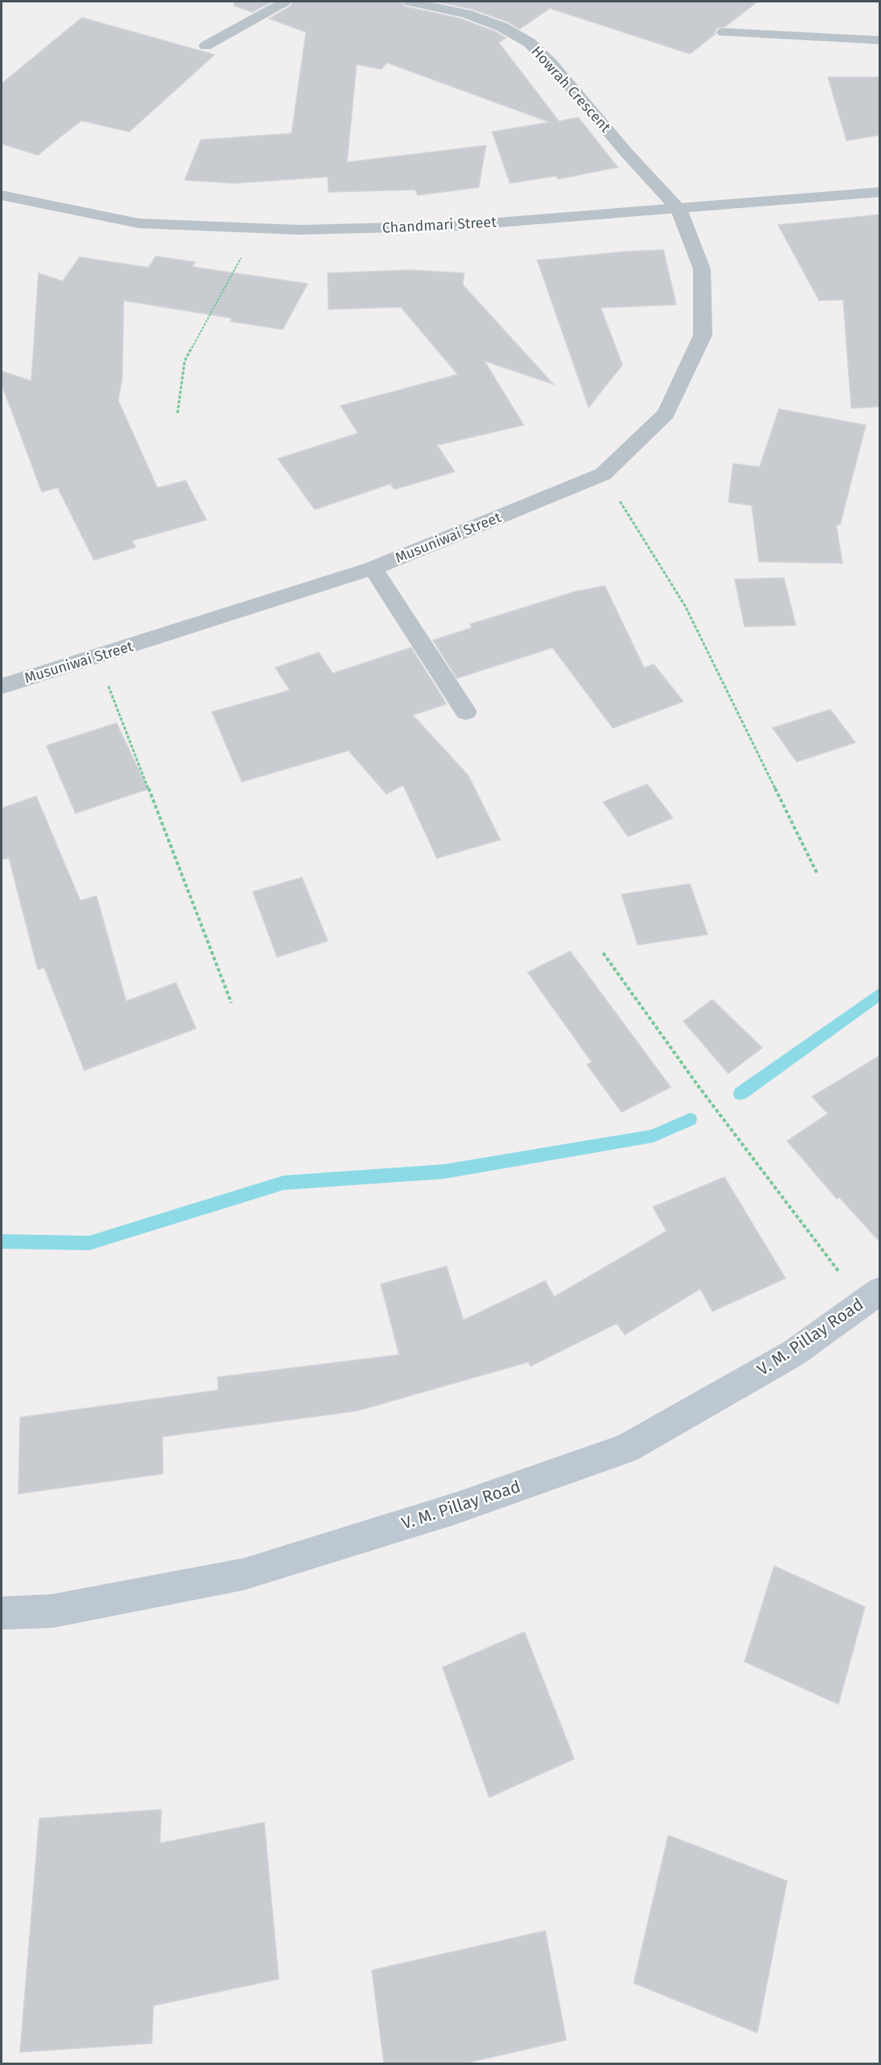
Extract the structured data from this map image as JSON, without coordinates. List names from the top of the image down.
{
  "streets": {
    "main road": ["V. M. Pillay Road"],
    "street": ["Howrah Crescent", "Chandmari Street", "Musuniwai Street"]
  },
  "crossings": [
    ["Howrah Crescent", "Chandmari Street"],
    ["Howrah Crescent", "Musuniwai Street"],
    ["Chandmari Street", "Musuniwai Street"]
  ]
}
